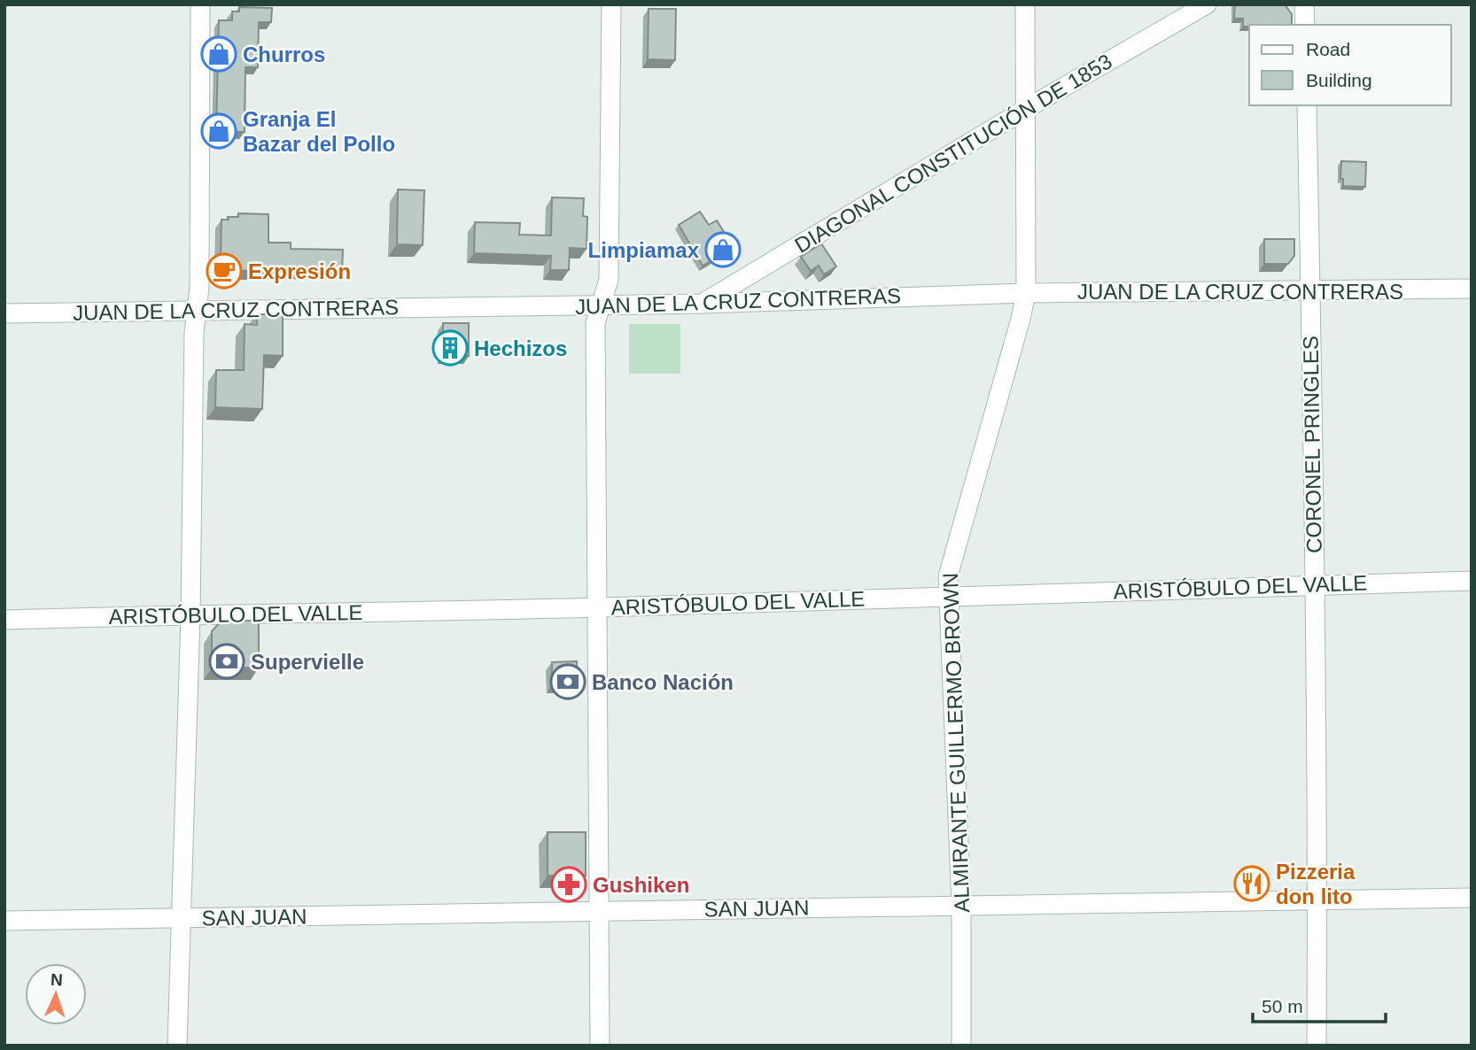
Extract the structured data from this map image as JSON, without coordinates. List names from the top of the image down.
{
  "streets": {
    "street": [
      "DIAGONAL CONSTITUCIÓN DE 1853",
      "JUAN DE LA CRUZ CONTRERAS",
      "CORONEL PRINGLES",
      "ARISTÓBULO DEL VALLE",
      "ALMIRANTE GUILLERMO BROWN",
      "SAN JUAN"
    ]
  },
  "crossings": [
    ["DIAGONAL CONSTITUCIÓN DE 1853", "JUAN DE LA CRUZ CONTRERAS"],
    ["DIAGONAL CONSTITUCIÓN DE 1853", "ALMIRANTE GUILLERMO BROWN"],
    ["JUAN DE LA CRUZ CONTRERAS", "CORONEL PRINGLES"],
    ["JUAN DE LA CRUZ CONTRERAS", "ALMIRANTE GUILLERMO BROWN"],
    ["CORONEL PRINGLES", "ARISTÓBULO DEL VALLE"],
    ["CORONEL PRINGLES", "SAN JUAN"],
    ["ARISTÓBULO DEL VALLE", "ALMIRANTE GUILLERMO BROWN"],
    ["ALMIRANTE GUILLERMO BROWN", "SAN JUAN"]
  ],
  "places": {
    "shop": ["Churros", "Granja El Bazar del Pollo", "Limpiamax"],
    "cafe": ["Expresión"],
    "building": ["Hechizos"],
    "bank": ["Supervielle", "Banco Nación"],
    "restaurant": ["Pizzeria don lito"],
    "pharmacy": ["Gushiken"]
  },
  "legend": ["Road", "Building"],
  "scale_bar": "50 m",
  "north": "top"
}
